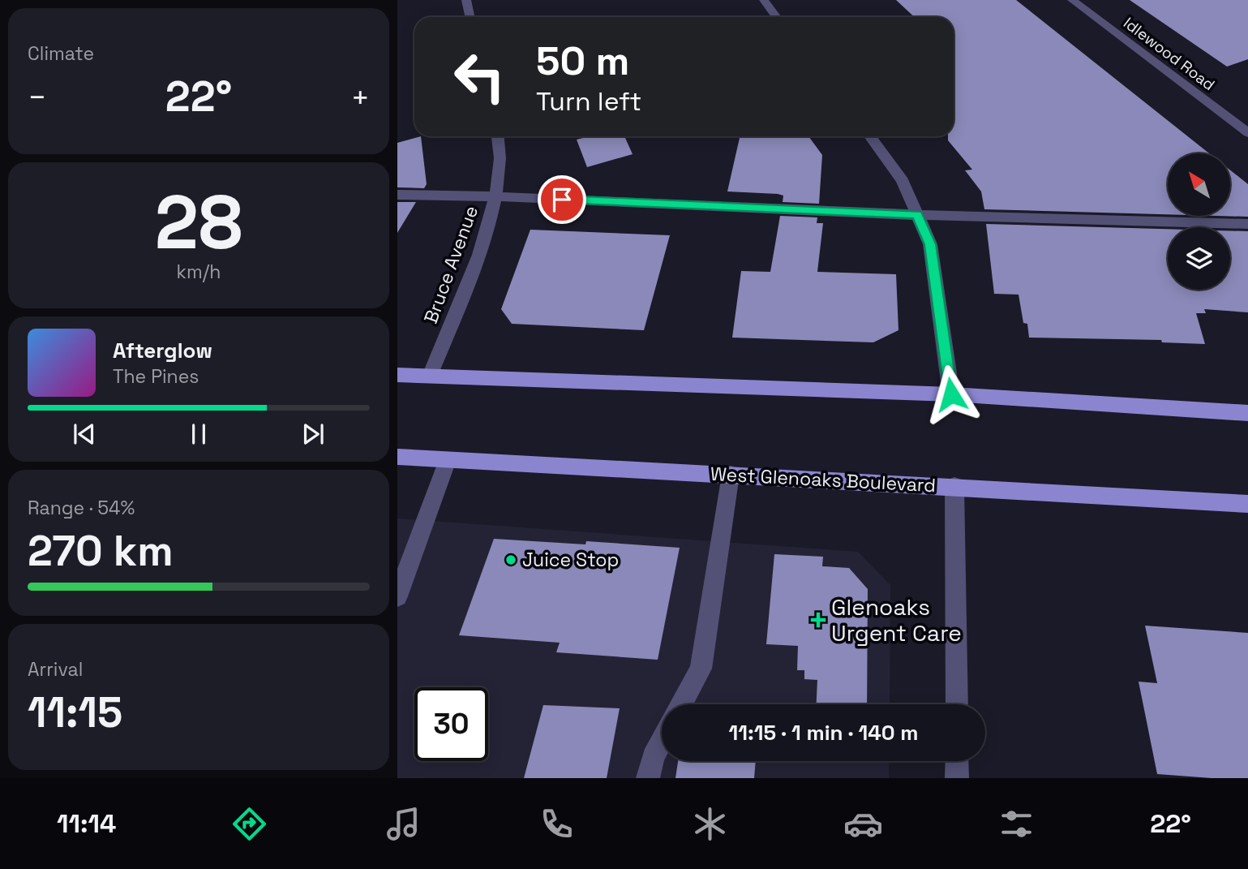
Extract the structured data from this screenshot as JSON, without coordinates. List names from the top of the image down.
{
  "streets": {
    "main road": ["West Glenoaks Boulevard"],
    "street": ["Idlewood Road", "Bruce Avenue"]
  },
  "places": {
    "other": ["Juice Stop"],
    "health": ["Glenoaks Urgent Care"]
  },
  "north": "top left",
  "page": {
    "tile": [
      "Climate",
      ["28", "km/h"],
      ["Range · 54%", "270 km"],
      ["Arrival", "11:15"]
    ],
    "turn": ["50 m", "Turn left"],
    "heat": ["−", "22°", "+"],
    "song": ["Afterglow", "The Pines"],
    "limit": "30",
    "trip": "11:15 · 1 min · 140 m",
    "tabs": ["11:14", "22°"]
  }
}
